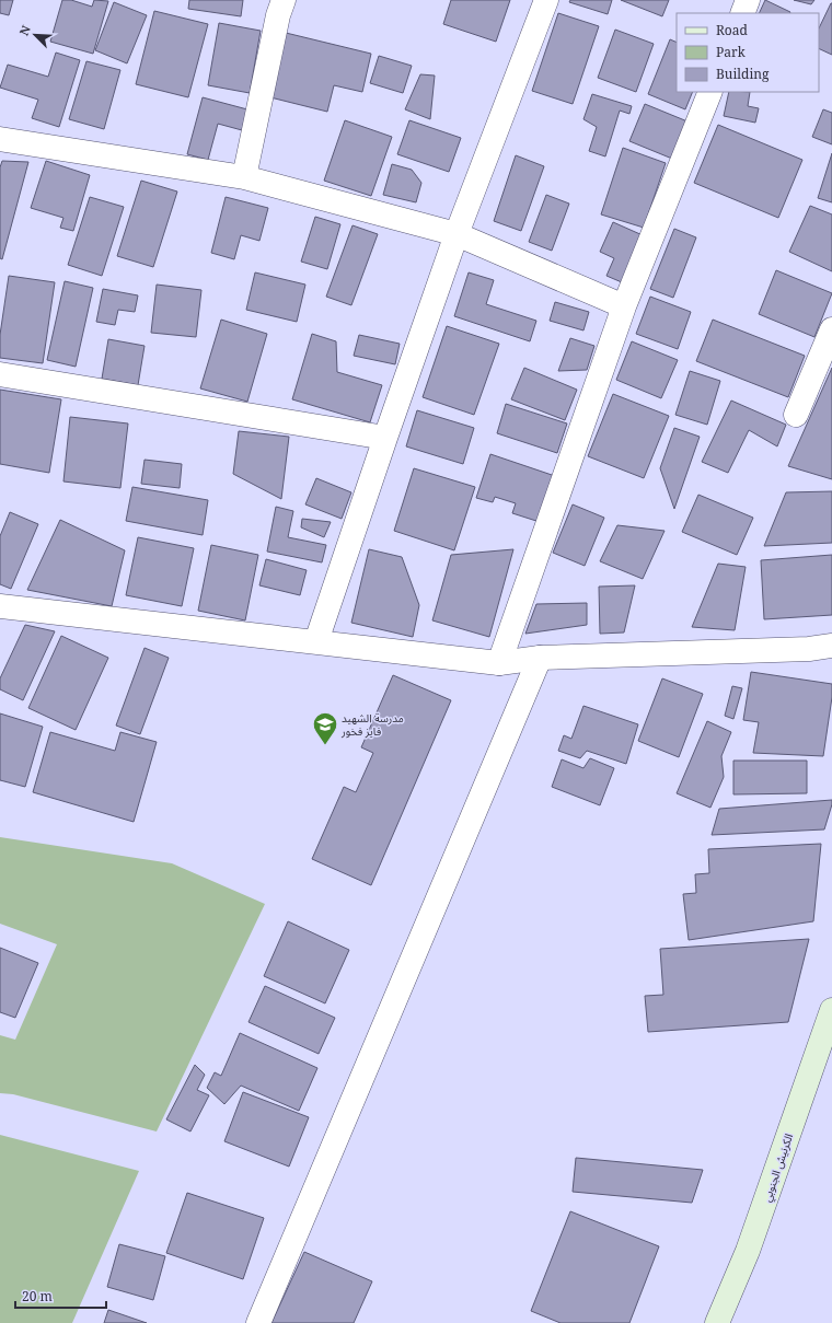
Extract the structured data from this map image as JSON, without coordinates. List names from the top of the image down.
{
  "streets": {
    "main road": ["الكرنيش الجنوبي"]
  },
  "places": {
    "school or university": ["مدرسة الشهيد فايز فخور"]
  },
  "legend": ["Road", "Park", "Building"],
  "scale_bar": "20 m",
  "north": "top left"
}
